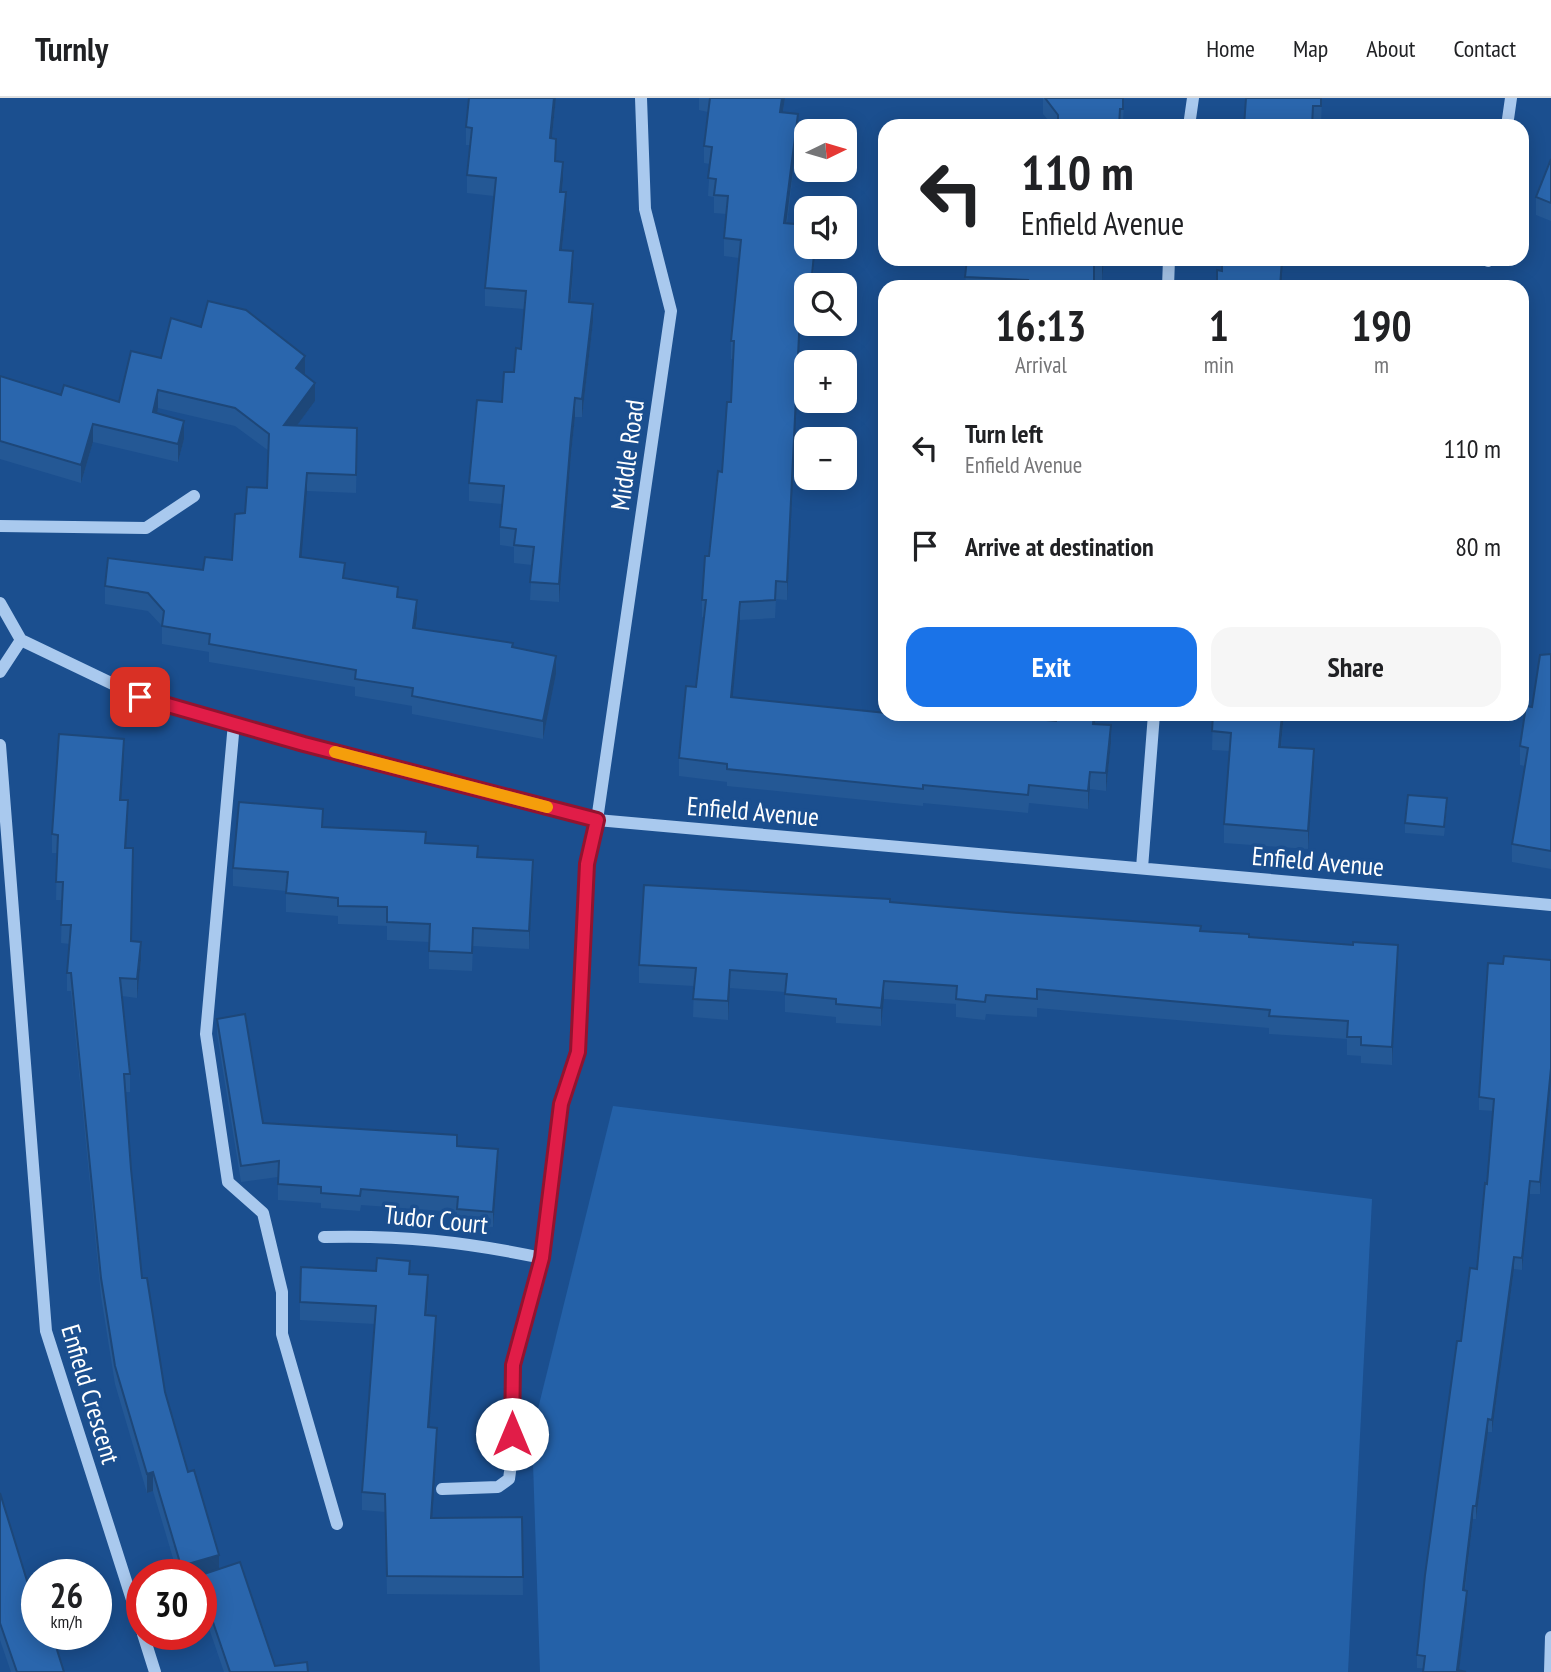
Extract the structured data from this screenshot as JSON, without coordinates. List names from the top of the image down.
{
  "streets": {
    "street": [
      "Middle Road",
      "Enfield Avenue",
      "Tudor Court",
      "Enfield Crescent"
    ]
  },
  "crossings": [
    ["Middle Road", "Enfield Avenue"]
  ],
  "north": "right",
  "page": {
    "header": "Turnly",
    "nav": [
      "Home",
      "Map",
      "About",
      "Contact"
    ],
    "map_buttons": ["+", "−"],
    "turn": ["110 m", "Enfield Avenue"],
    "eta": [
      "16:13",
      "Arrival",
      "1",
      "min",
      "190",
      "m"
    ],
    "list": [
      {
        "name": "Turn left",
        "note": "Enfield Avenue",
        "value": "110 m"
      },
      {
        "name": "Arrive at destination",
        "value": "80 m"
      }
    ],
    "buttons": ["Exit", "Share"],
    "speed": "26 km/h",
    "limit": "30"
  }
}
